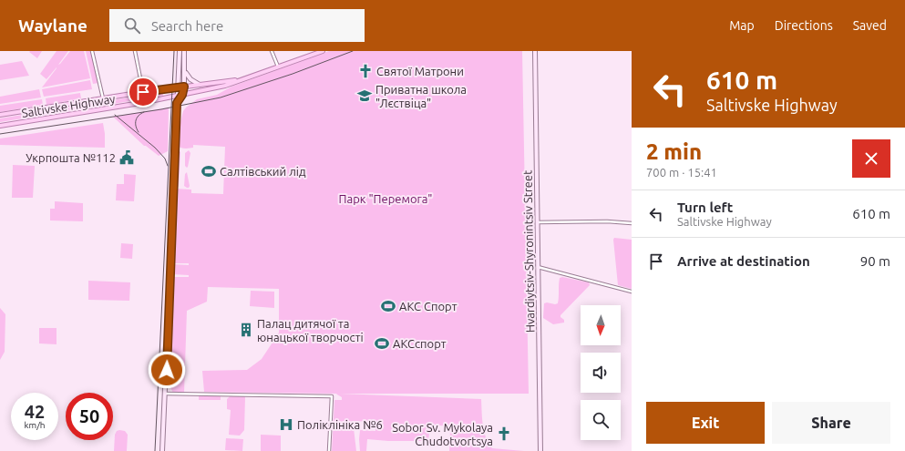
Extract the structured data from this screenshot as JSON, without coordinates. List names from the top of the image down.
{
  "streets": {
    "main road": ["Saltivske Highway", "Hvardiytsiv-Shyronintsiv Street"]
  },
  "parks": ["Парк \"Перемога\""],
  "places": {
    "church": ["Святої Матрони", "Sobor Sv. Mykolaya Chudotvortsya"],
    "school or university": ["Приватна школа \"Лєствіца\""],
    "public building": ["Укрпошта №112"],
    "sports": ["Салтівський лід", "АКС Спорт", "АКСспорт"],
    "building": ["Палац дитячої та юнацької творчості"],
    "hospital": ["Поліклініка №6"]
  },
  "north": "bottom",
  "page": {
    "header": "Waylane",
    "search": "Search here",
    "nav": ["Map", "Directions", "Saved"],
    "turn": ["610 m", "Saltivske Highway"],
    "heading": ["2 min", "700 m · 15:41"],
    "list": [
      {
        "name": "Turn left",
        "note": "Saltivske Highway",
        "value": "610 m"
      },
      {
        "name": "Arrive at destination",
        "value": "90 m"
      }
    ],
    "speed": "42 km/h",
    "limit": "50",
    "buttons": ["Exit", "Share"]
  }
}
